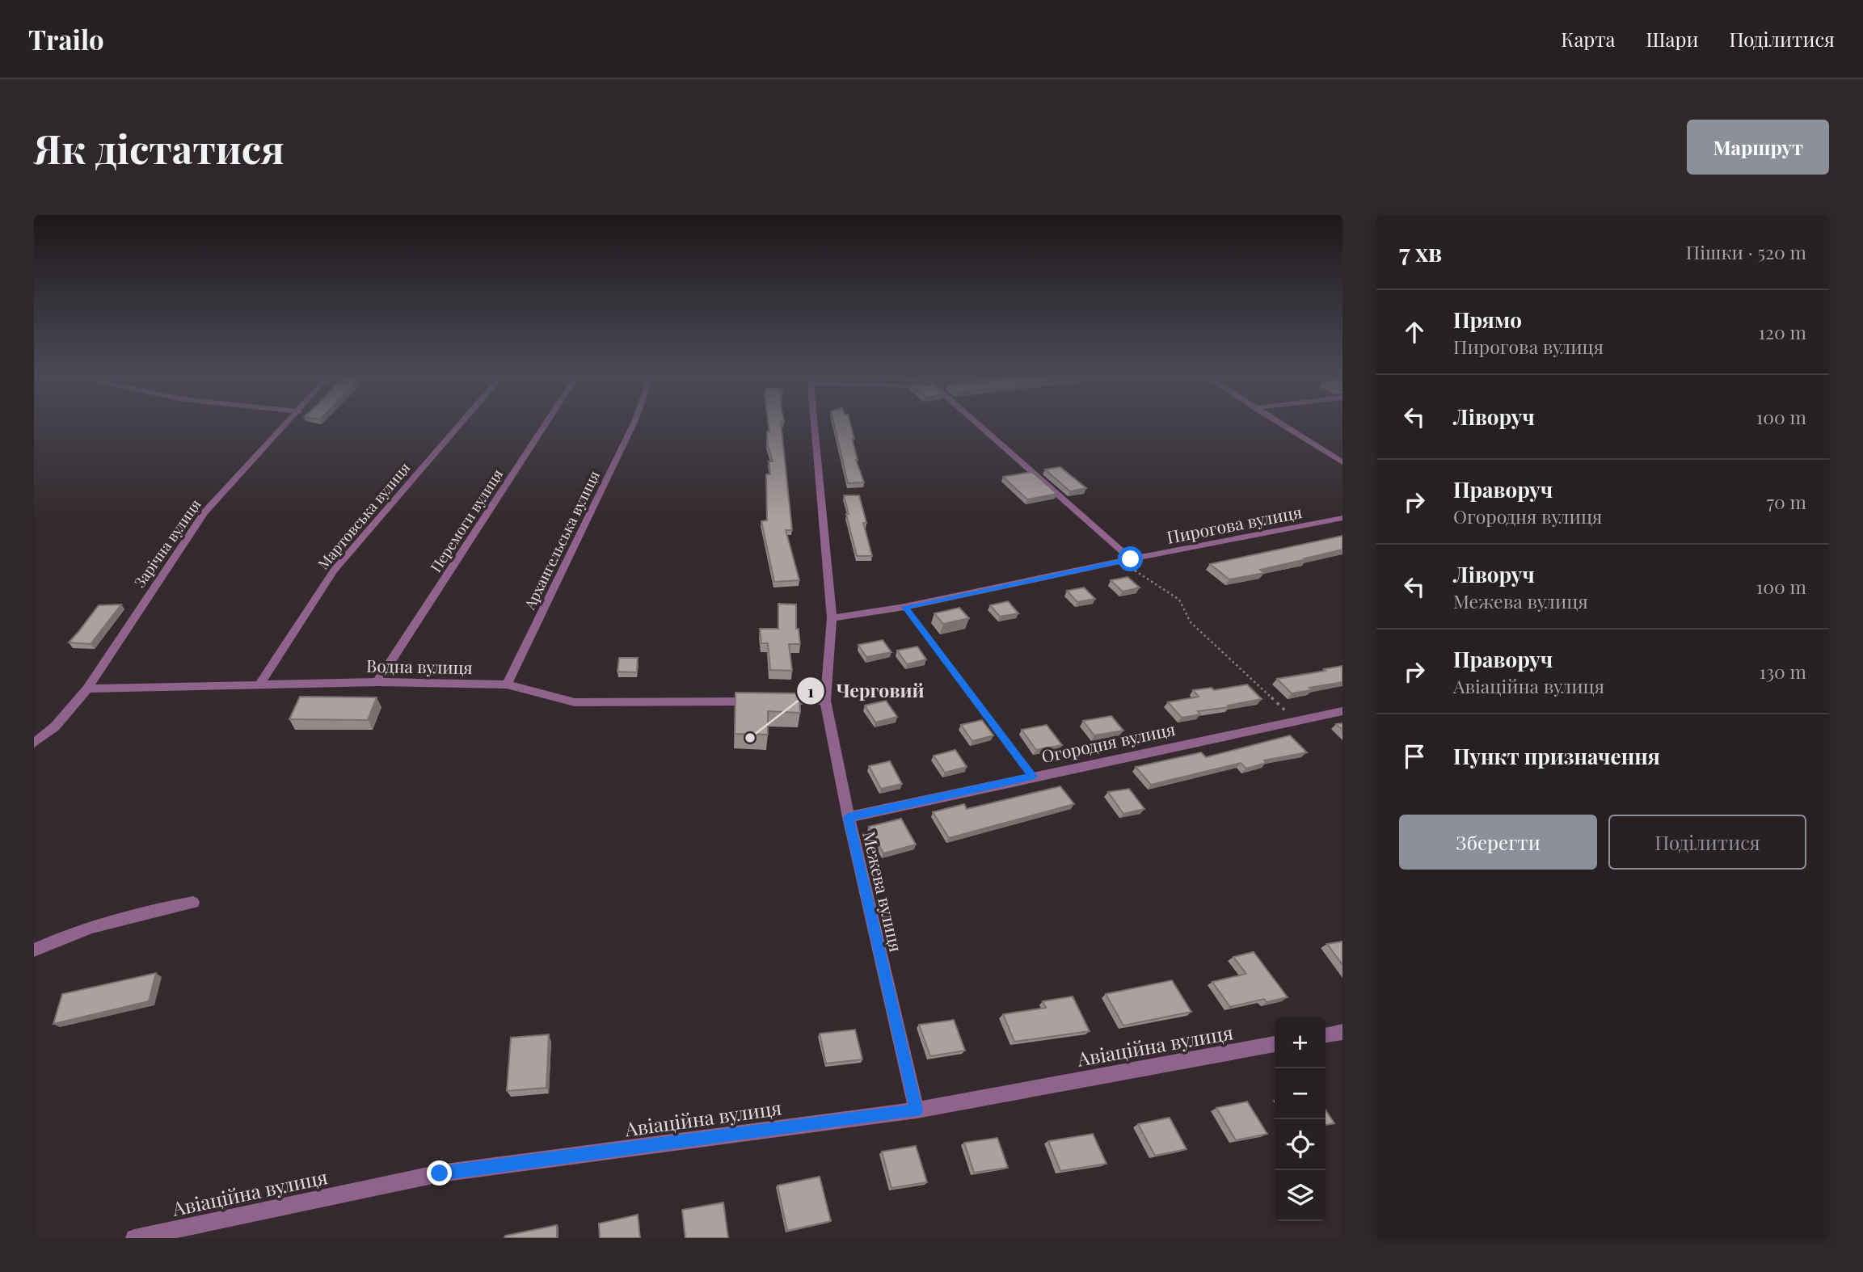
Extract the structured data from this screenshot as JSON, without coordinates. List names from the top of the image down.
{
  "streets": {
    "street": [
      "Мартовська вулиця",
      "Перемоги вулиця",
      "Пирогова вулиця",
      "Архангельська вулиця",
      "Зарічна вулиця",
      "Водна вулиця",
      "Огородня вулиця",
      "Межева вулиця",
      "Авіаційна вулиця"
    ]
  },
  "crossings": [
    ["Мартовська вулиця", "Водна вулиця"],
    ["Перемоги вулиця", "Водна вулиця"],
    ["Пирогова вулиця", "Межева вулиця"],
    ["Архангельська вулиця", "Водна вулиця"],
    ["Зарічна вулиця", "Водна вулиця"],
    ["Водна вулиця", "Межева вулиця"],
    ["Огородня вулиця", "Межева вулиця"],
    ["Межева вулиця", "Авіаційна вулиця"]
  ],
  "places": ["Черговий"],
  "page": {
    "header": "Trailo",
    "nav": ["Карта", "Шари", "Поділитися"],
    "buttons": [
      "Маршрут",
      ["Зберегти", "Поділитися"]
    ],
    "title": "Як дістатися",
    "heading": ["7 хв", "Пішки · 520 m"],
    "list": [
      ["Прямо", "Пирогова вулиця", "120 m"],
      ["Ліворуч", "100 m"],
      ["Праворуч", "Огородня вулиця", "70 m"],
      ["Ліворуч", "Межева вулиця", "100 m"],
      ["Праворуч", "Авіаційна вулиця", "130 m"],
      "Пункт призначення"
    ],
    "map_buttons": ["+", "−"]
  }
}
